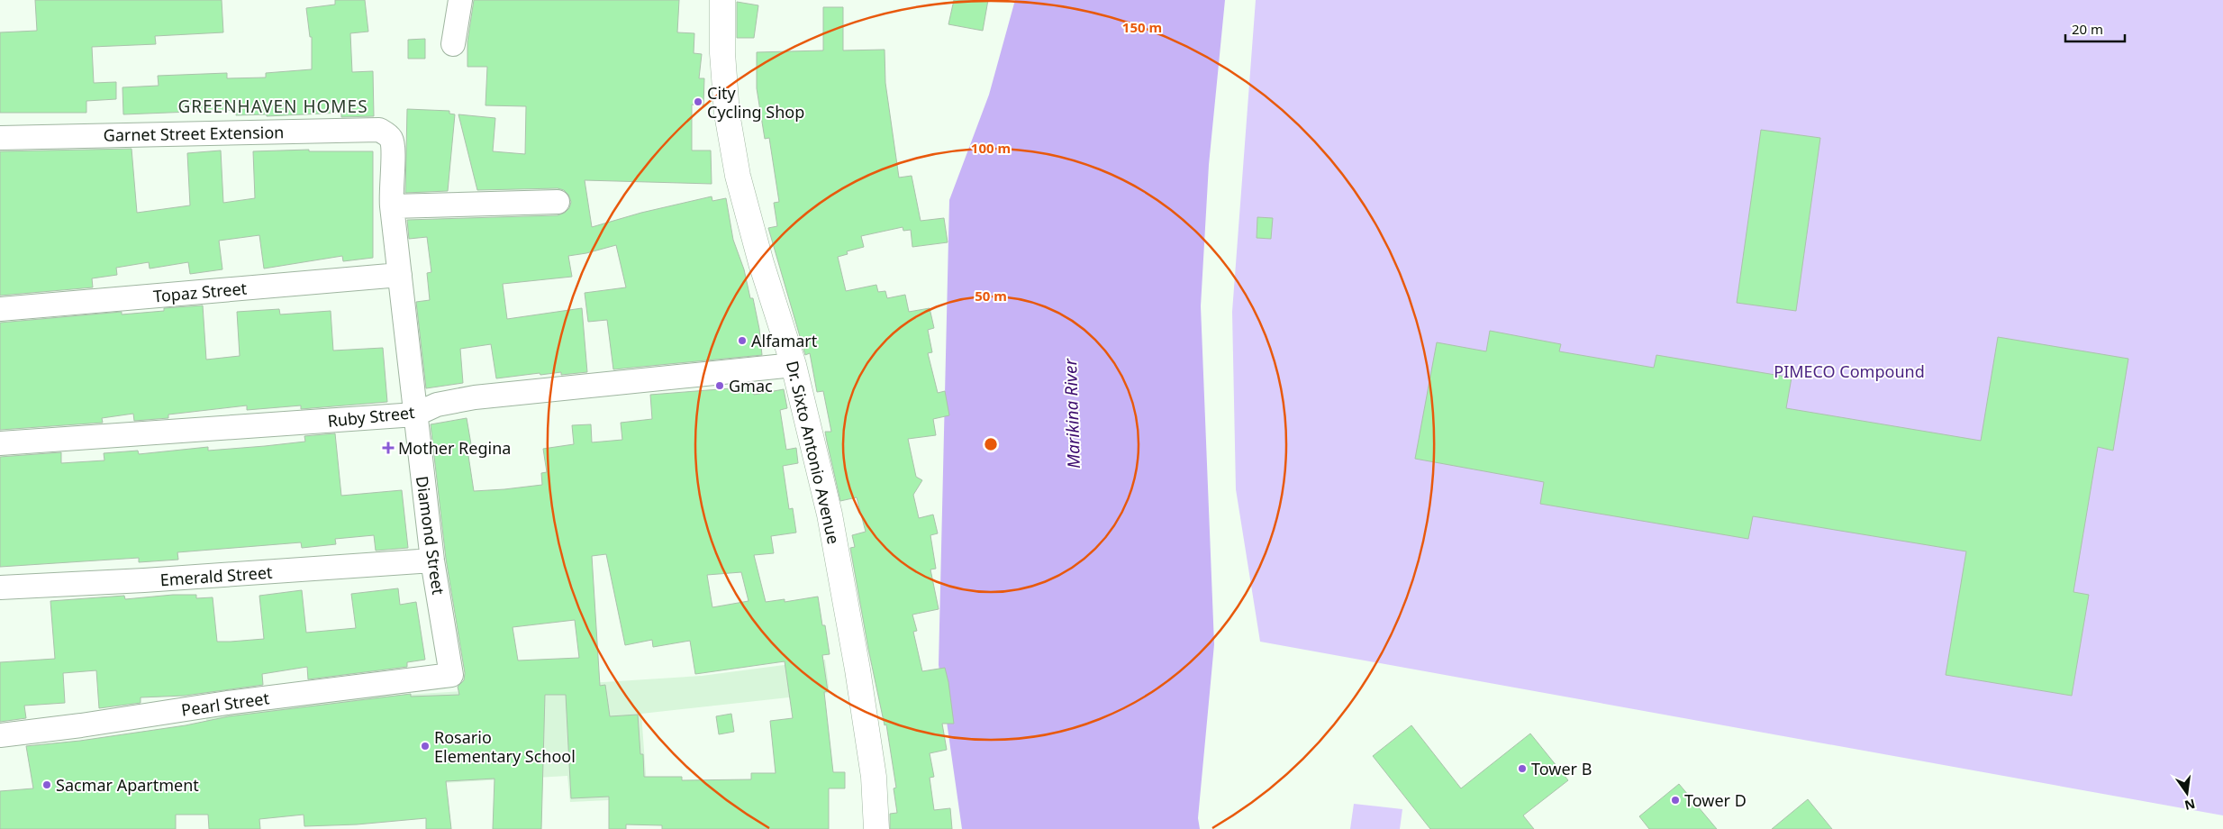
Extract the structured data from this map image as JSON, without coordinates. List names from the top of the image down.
{
  "streets": {
    "main road": ["Dr. Sixto Antonio Avenue"],
    "street": [
      "Garnet Street Extension",
      "Topaz Street",
      "Ruby Street",
      "Diamond Street",
      "Emerald Street",
      "Pearl Street"
    ]
  },
  "crossings": [
    ["Garnet Street Extension", "Diamond Street"],
    ["Topaz Street", "Diamond Street"],
    ["Ruby Street", "Dr. Sixto Antonio Avenue"],
    ["Ruby Street", "Diamond Street"],
    ["Diamond Street", "Emerald Street"],
    ["Diamond Street", "Pearl Street"]
  ],
  "districts": ["GREENHAVEN HOMES"],
  "water": ["Marikina River"],
  "parks": ["PIMECO Compound"],
  "places": {
    "other": [
      "City Cycling Shop",
      "Alfamart",
      "Gmac",
      "Rosario Elementary School",
      "Tower B",
      "Sacmar Apartment",
      "Tower D"
    ],
    "health": ["Mother Regina"]
  },
  "scale_bar": "20 m",
  "north": "bottom",
  "rings": ["150 m", "100 m", "50 m"]
}
